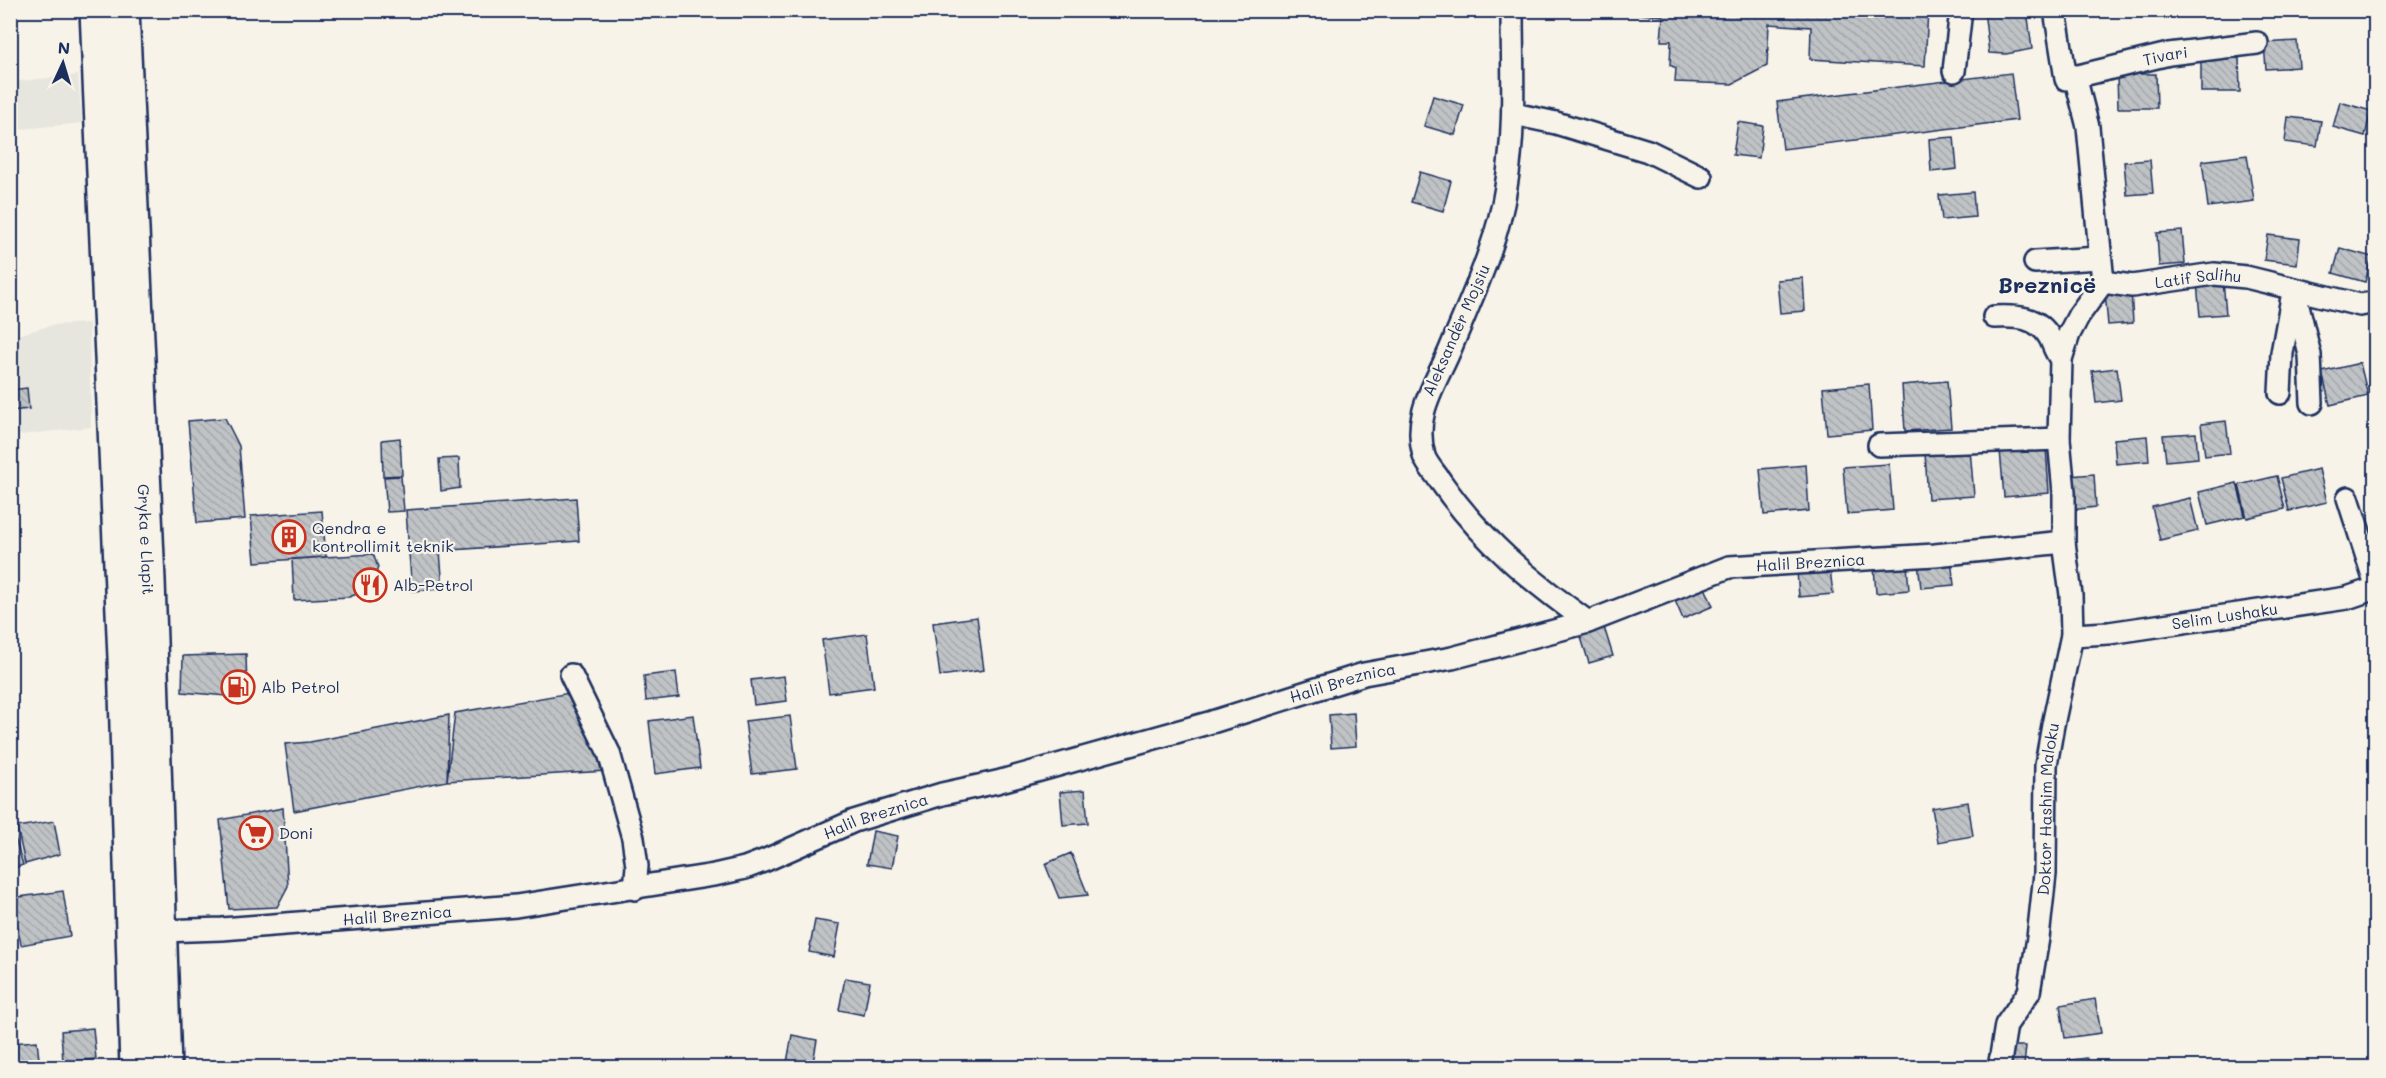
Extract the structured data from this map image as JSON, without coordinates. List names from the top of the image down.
{
  "streets": {
    "main road": ["Gryka e Llapit"],
    "street": [
      "Tivari",
      "Latif Salihu",
      "Aleksandër Mojsiu",
      "Halil Breznica",
      "Selim Lushaku",
      "Doktor Hashim Maloku"
    ]
  },
  "crossings": [
    ["Aleksandër Mojsiu", "Halil Breznica"],
    ["Gryka e Llapit", "Halil Breznica"],
    ["Halil Breznica", "Doktor Hashim Maloku"],
    ["Selim Lushaku", "Doktor Hashim Maloku"]
  ],
  "districts": ["Breznicë"],
  "places": {
    "building": ["Qendra e kontrollimit teknik"],
    "restaurant": ["Alb-Petrol"],
    "fuel station": ["Alb Petrol"],
    "supermarket": ["Doni"]
  },
  "north": "top"
}
